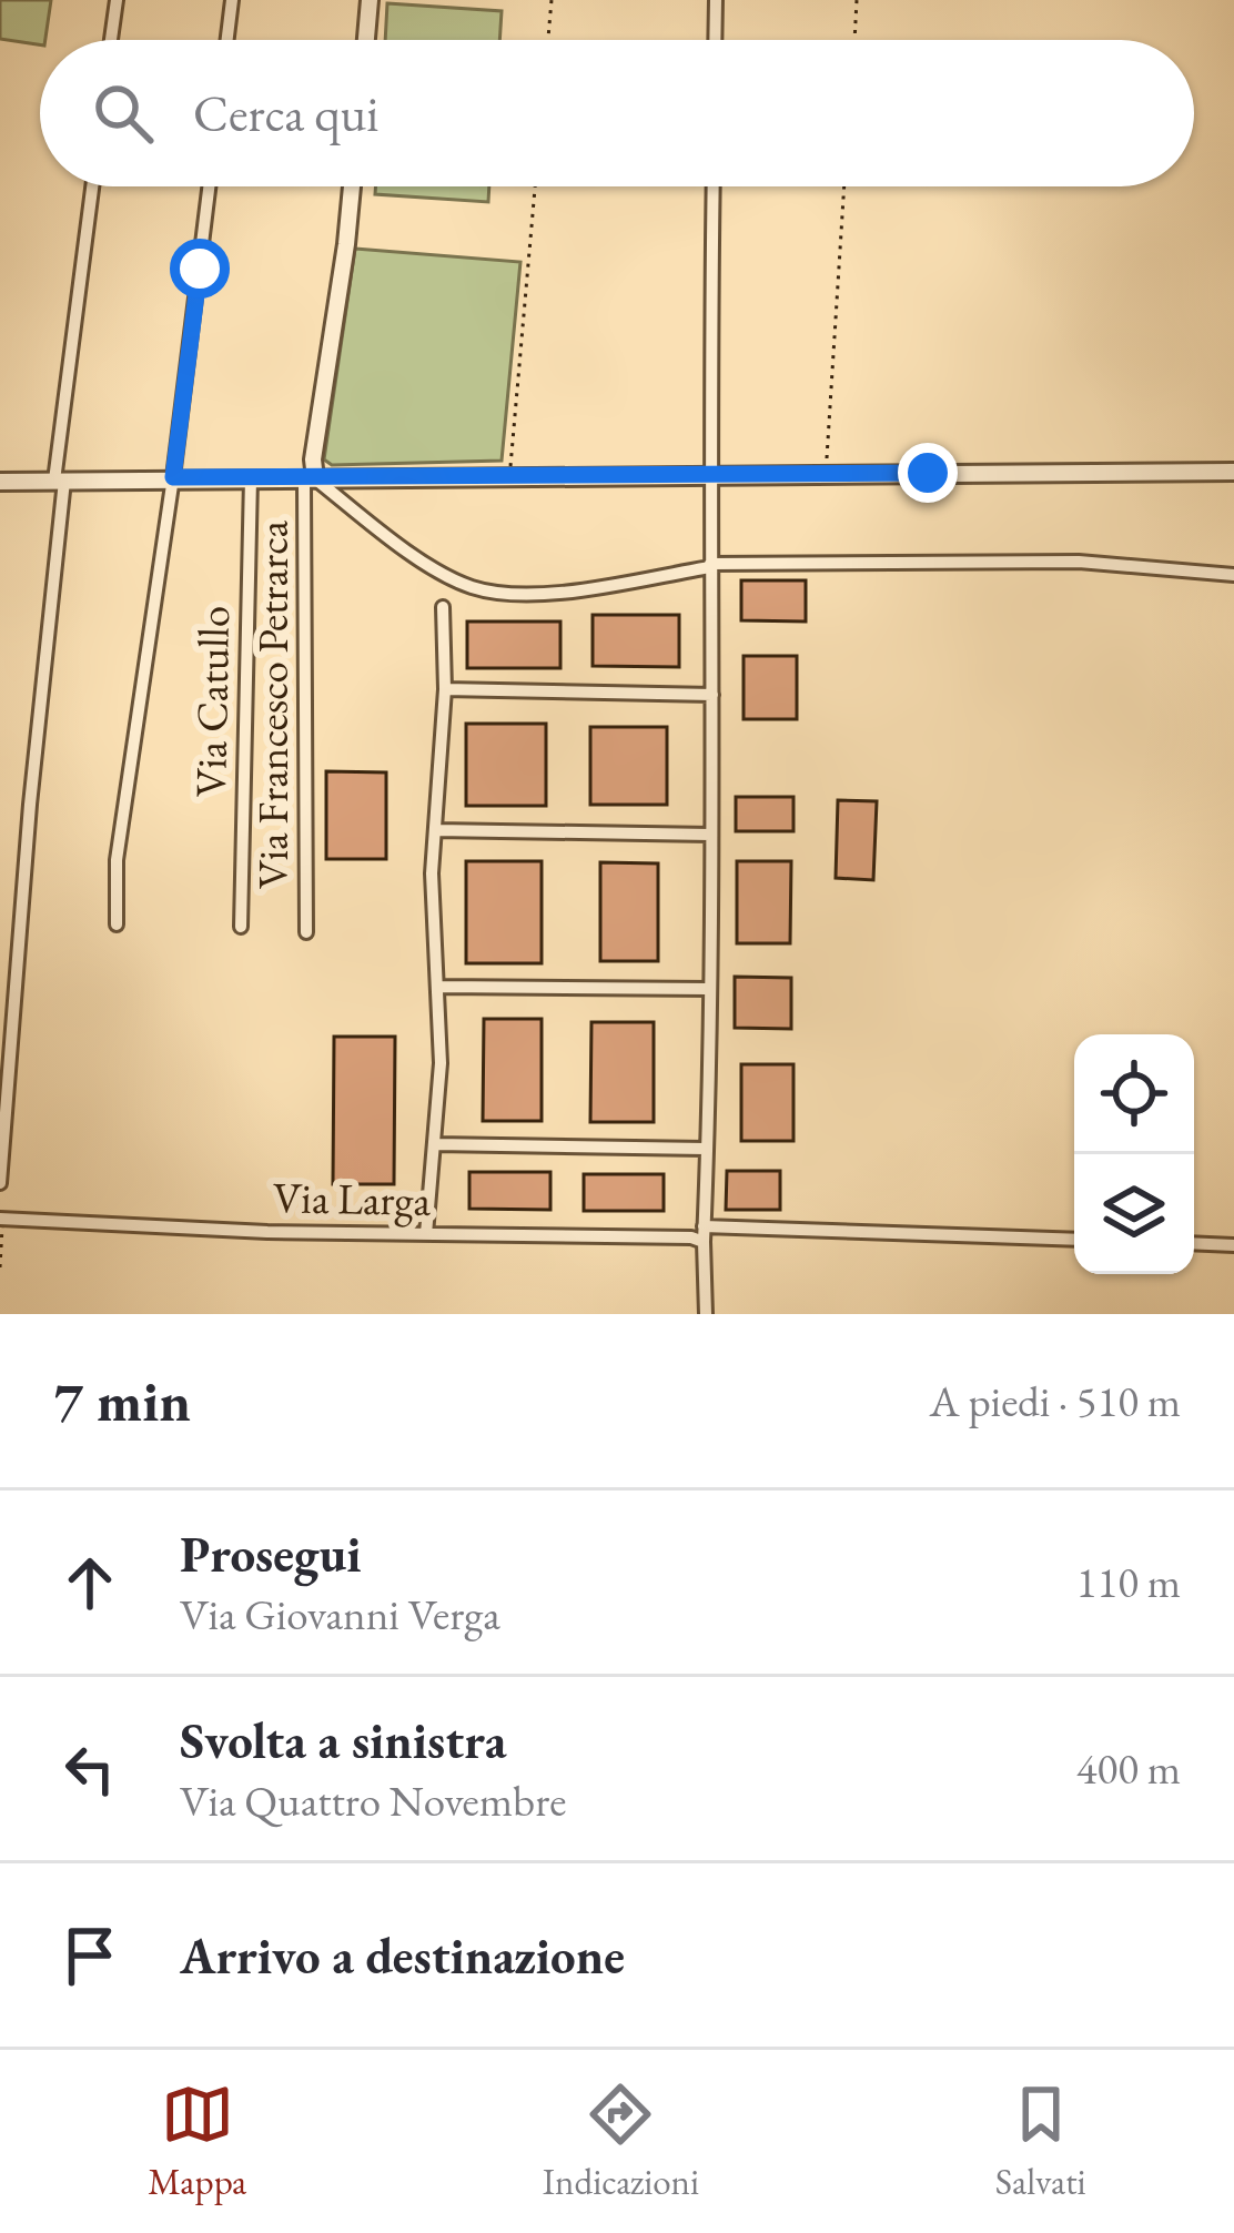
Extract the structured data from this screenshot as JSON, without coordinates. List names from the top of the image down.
{
  "streets": {
    "street": ["Via Catullo", "Via Francesco Petrarca", "Via Larga"]
  },
  "page": {
    "search": "Cerca qui",
    "heading": ["7 min", "A piedi · 510 m"],
    "list": [
      ["Prosegui", "Via Giovanni Verga", "110 m"],
      ["Svolta a sinistra", "Via Quattro Novembre", "400 m"],
      "Arrivo a destinazione"
    ],
    "nav": ["Mappa", "Indicazioni", "Salvati"]
  }
}
